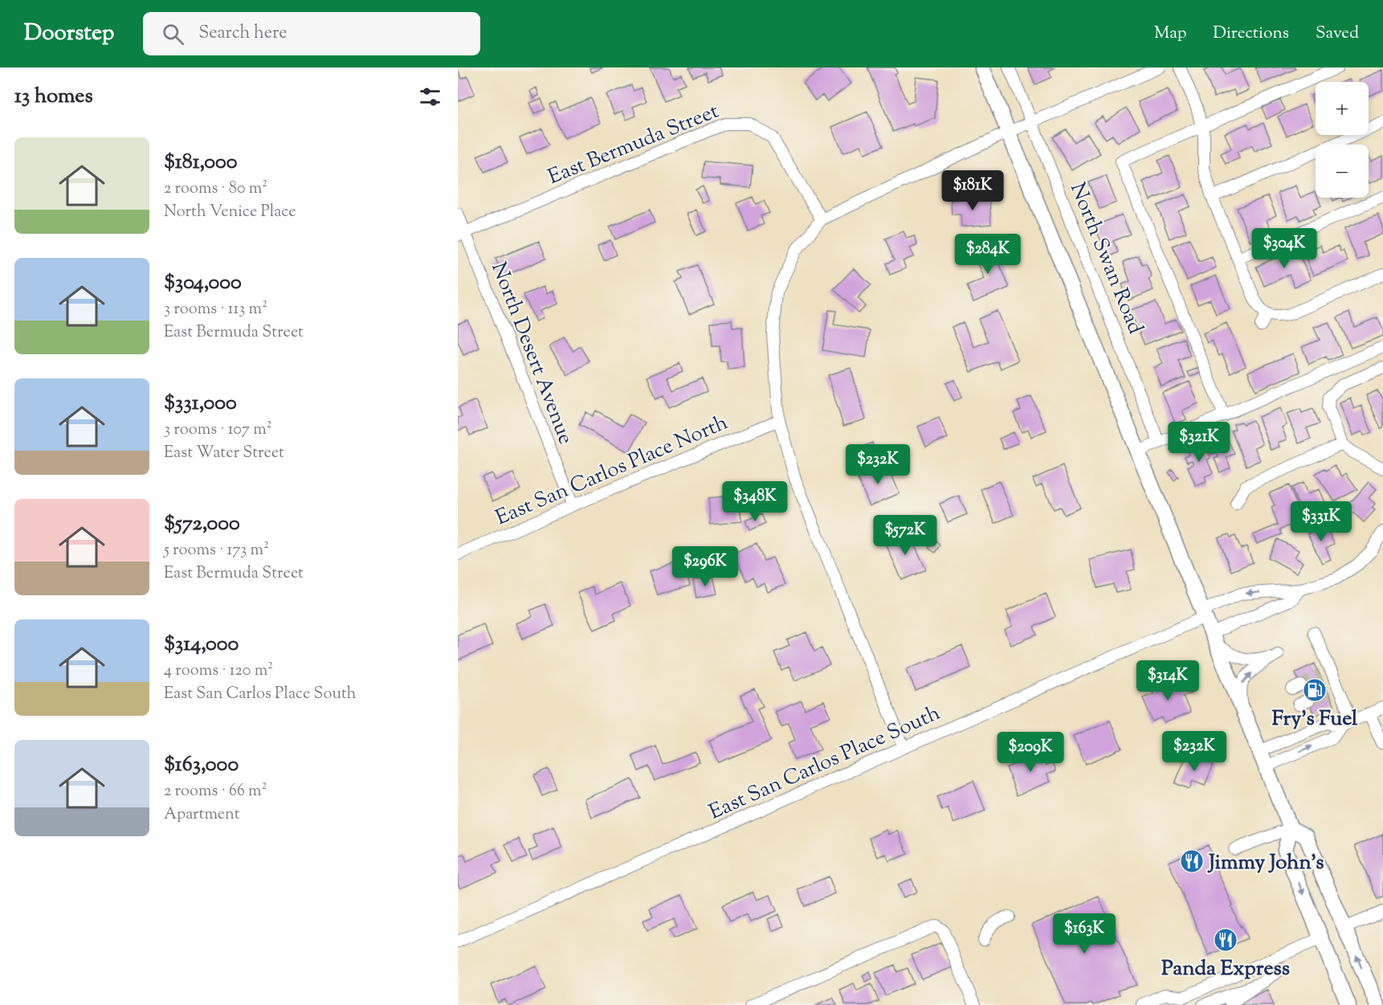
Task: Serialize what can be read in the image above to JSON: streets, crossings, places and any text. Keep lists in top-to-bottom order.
{
  "streets": {
    "street": [
      "East Bermuda Street",
      "North Swan Road",
      "North Desert Avenue",
      "East San Carlos Place North",
      "East San Carlos Place South"
    ]
  },
  "crossings": [
    ["East Bermuda Street", "North Desert Avenue"],
    ["North Desert Avenue", "East San Carlos Place North"]
  ],
  "places": {
    "fuel station": ["Fry's Fuel"],
    "restaurant": ["Jimmy John's", "Panda Express"]
  },
  "page": {
    "header": "Doorstep",
    "search": "Search here",
    "nav": ["Map", "Directions", "Saved"],
    "heading": "13 homes",
    "map_buttons": ["+", "−"],
    "list": [
      {
        "name": "$181,000",
        "note": "2 rooms · 80 m² · North Venice Place"
      },
      {
        "name": "$304,000",
        "note": "3 rooms · 113 m² · East Bermuda Street"
      },
      {
        "name": "$331,000",
        "note": "3 rooms · 107 m² · East Water Street"
      },
      {
        "name": "$572,000",
        "note": "5 rooms · 173 m² · East Bermuda Street"
      },
      {
        "name": "$314,000",
        "note": "4 rooms · 120 m² · East San Carlos Place South"
      },
      {
        "name": "$163,000",
        "note": "2 rooms · 66 m² · Apartment"
      }
    ],
    "price": [
      "$181K",
      "$304K",
      "$284K",
      "$321K",
      "$232K",
      "$348K",
      "$331K",
      "$572K",
      "$296K",
      "$314K",
      "$232K",
      "$209K",
      "$163K"
    ]
  }
}
